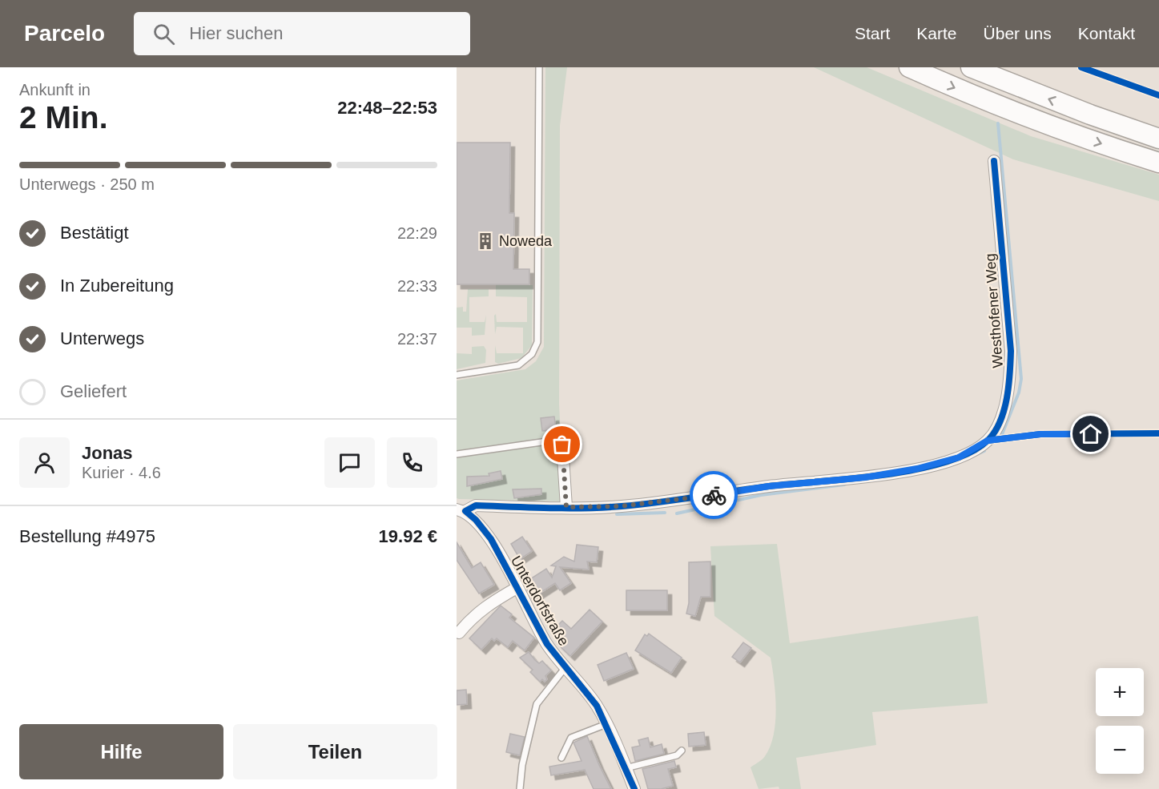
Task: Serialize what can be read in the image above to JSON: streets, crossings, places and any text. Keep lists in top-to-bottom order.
{
  "streets": {
    "street": ["Westhofener Weg", "Unterdorfstraße"]
  },
  "places": {
    "building": ["Noweda"]
  },
  "page": {
    "header": "Parcelo",
    "search": "Hier suchen",
    "nav": [
      "Start",
      "Karte",
      "Über uns",
      "Kontakt"
    ],
    "heading": ["2 Min.", "Ankunft in", "22:48–22:53"],
    "panel": [
      "Jonas",
      "Kurier · 4.6",
      "Bestellung #4975",
      "19.92 €"
    ],
    "bar": "Unterwegs · 250 m",
    "list": [
      ["Bestätigt", "22:29"],
      ["In Zubereitung", "22:33"],
      ["Unterwegs", "22:37"],
      "Geliefert"
    ],
    "map_buttons": ["+", "−"],
    "buttons": ["Hilfe", "Teilen"]
  }
}
